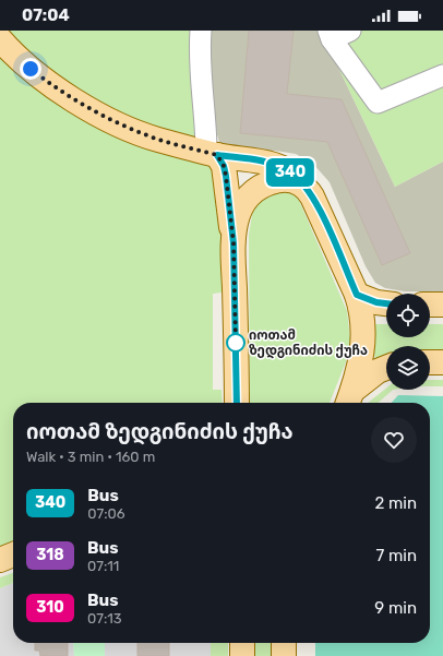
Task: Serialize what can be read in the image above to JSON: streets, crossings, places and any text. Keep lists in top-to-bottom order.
{
  "places": ["იოთამ ზედგინიძის ქუჩა"],
  "lines": ["bus line 340"],
  "page": {
    "status": "07:04",
    "on_map": "340",
    "heading": ["იოთამ ზედგინიძის ქუჩა", "Walk · 3 min · 160 m"],
    "list": [
      {
        "mark": "340",
        "name": "Bus",
        "note": "07:06",
        "value": "2 min"
      },
      {
        "mark": "318",
        "name": "Bus",
        "note": "07:11",
        "value": "7 min"
      },
      {
        "mark": "310",
        "name": "Bus",
        "note": "07:13",
        "value": "9 min"
      }
    ]
  }
}
